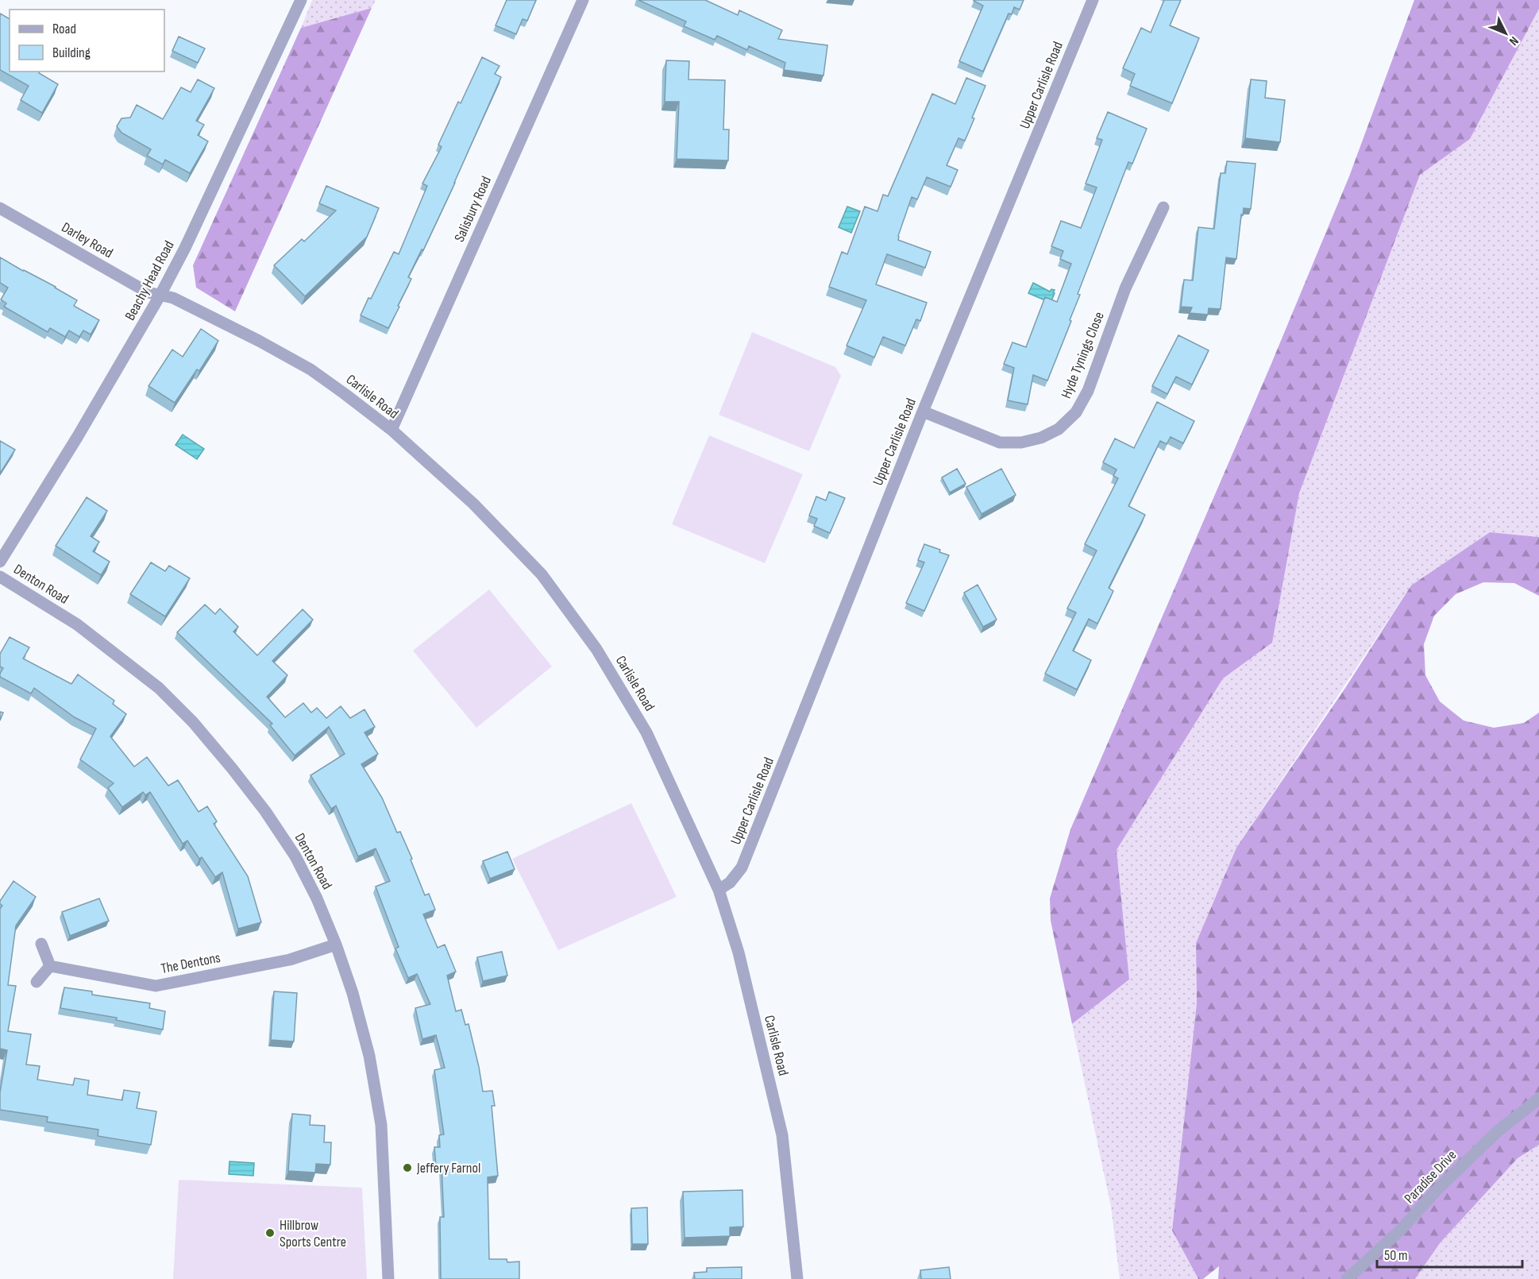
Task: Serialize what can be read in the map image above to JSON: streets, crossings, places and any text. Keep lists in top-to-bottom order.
{
  "streets": {
    "street": [
      "Upper Carlisle Road",
      "Salisbury Road",
      "Darley Road",
      "Beachy Head Road",
      "Hyde Tynings Close",
      "Carlisle Road",
      "Denton Road",
      "The Dentons",
      "Paradise Drive"
    ]
  },
  "crossings": [
    ["Upper Carlisle Road", "Hyde Tynings Close"],
    ["Upper Carlisle Road", "Carlisle Road"],
    ["Salisbury Road", "Carlisle Road"],
    ["Darley Road", "Beachy Head Road"],
    ["Darley Road", "Carlisle Road"],
    ["Beachy Head Road", "Carlisle Road"],
    ["Denton Road", "The Dentons"]
  ],
  "places": ["Jeffery Farnol", "Hillbrow Sports Centre"],
  "legend": ["Road", "Building"],
  "scale_bar": "50 m",
  "north": "bottom right"
}
